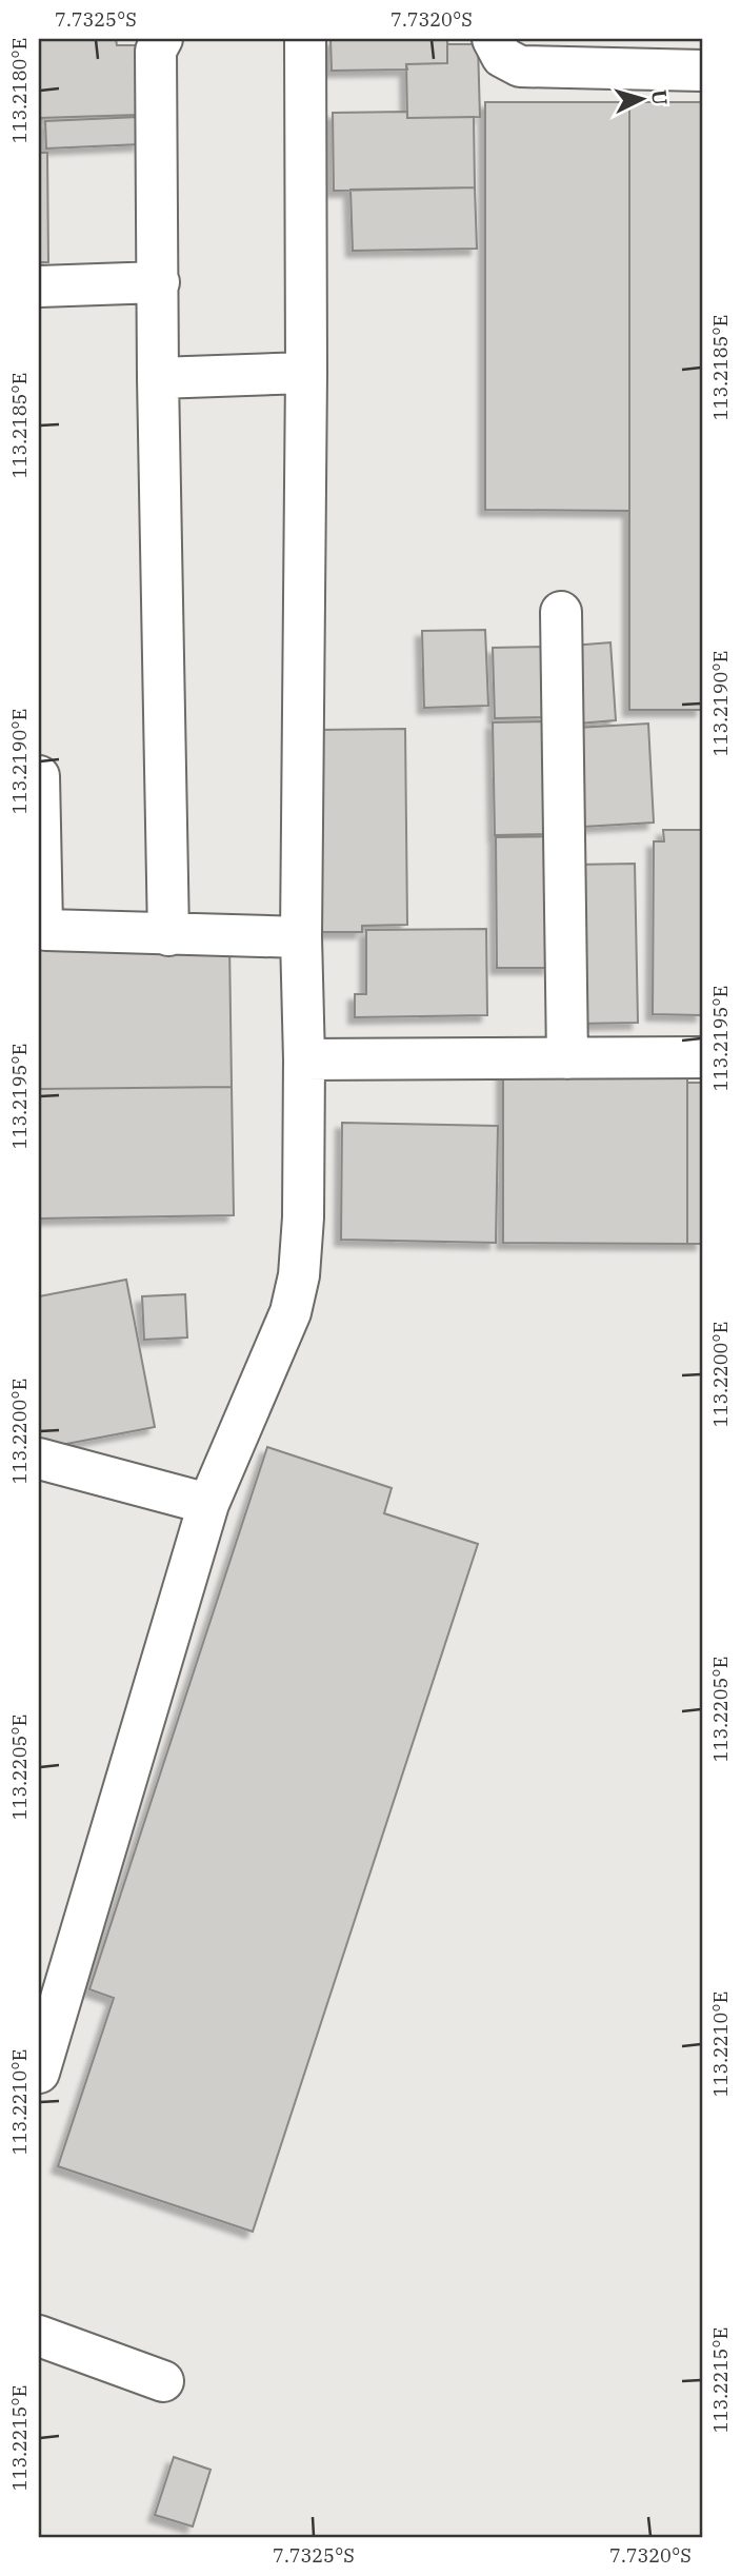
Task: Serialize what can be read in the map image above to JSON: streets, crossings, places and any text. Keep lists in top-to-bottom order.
{
  "north": "right",
  "coordinates": [
    "7.7325°S",
    "7.7320°S",
    "113.2180°E",
    "113.2185°E",
    "113.2190°E",
    "113.2195°E",
    "113.2200°E",
    "113.2205°E",
    "113.2210°E",
    "113.2215°E"
  ]
}
